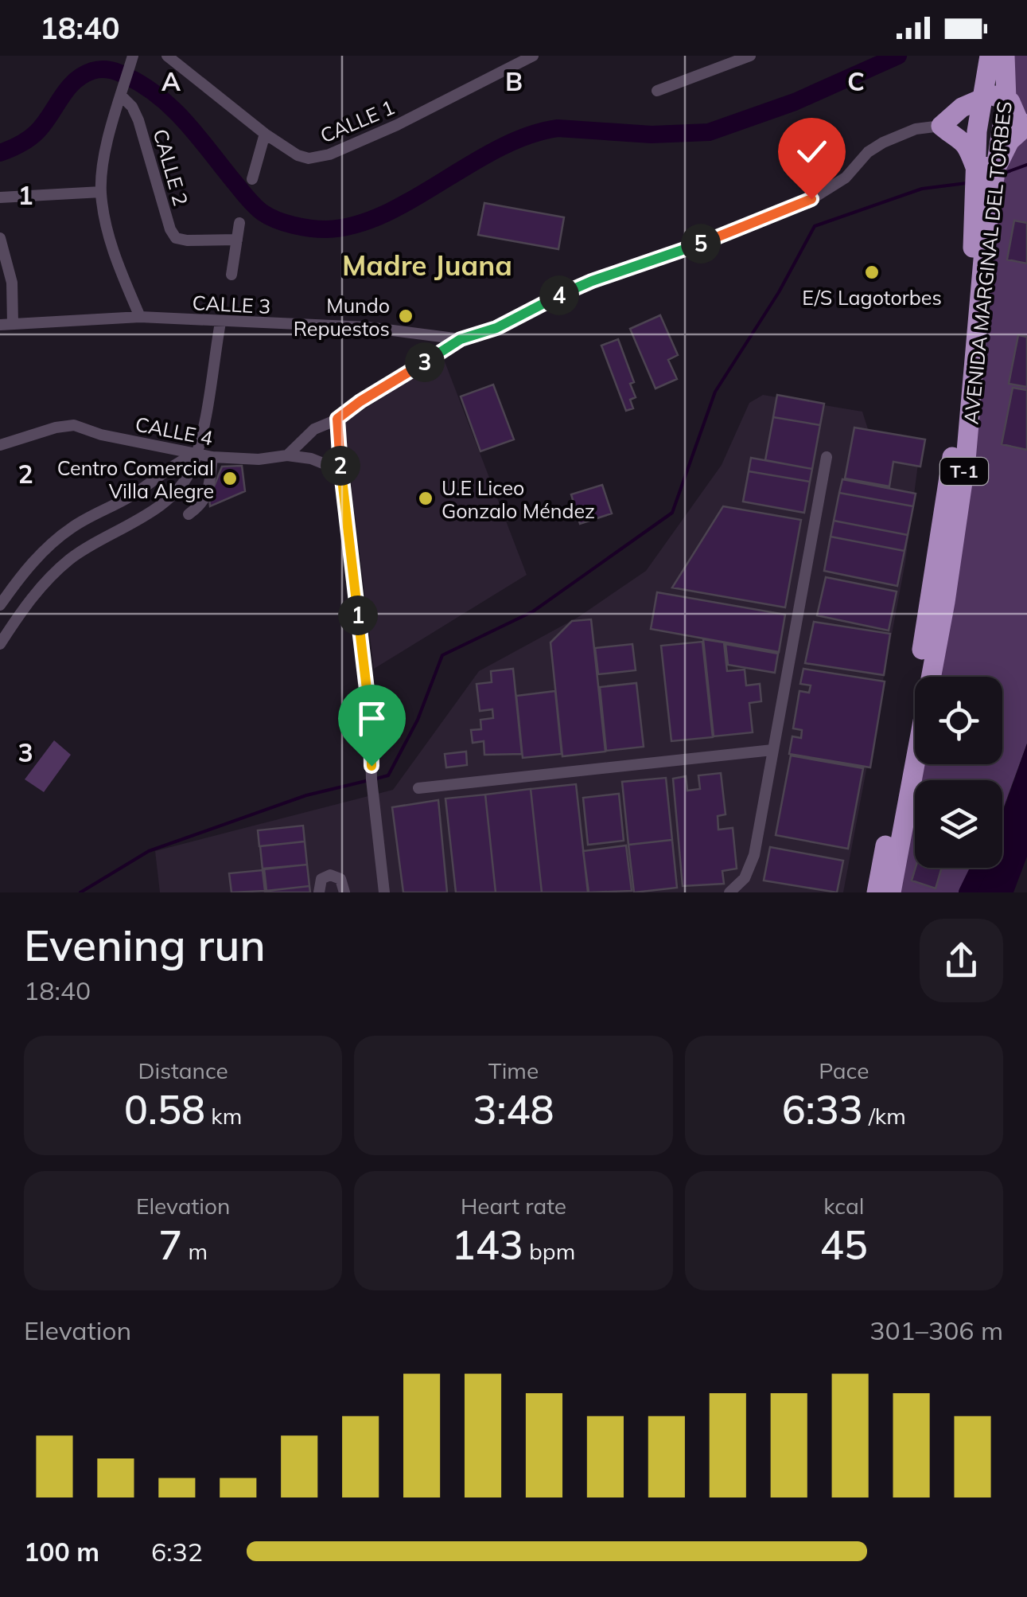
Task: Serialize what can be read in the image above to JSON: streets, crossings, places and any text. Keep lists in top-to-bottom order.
{
  "streets": {
    "highway": ["AVENIDA MARGINAL DEL TORBES", "T-1"],
    "street": [
      "CALLE 1",
      "CALLE 2",
      "CALLE 3",
      "CALLE 4"
    ]
  },
  "districts": ["Madre Juana"],
  "places": [
    "E/S Lagotorbes",
    "Mundo Repuestos",
    "Centro Comercial Villa Alegre",
    "U.E Liceo Gonzalo Méndez"
  ],
  "page": {
    "status": "18:40",
    "pins": [
      "5",
      "4",
      "3",
      "2",
      "1"
    ],
    "heading": ["Evening run", "18:40"],
    "stats": [
      ["Distance", "0.58 km"],
      ["Time", "3:48"],
      ["Pace", "6:33 /km"],
      ["Elevation", "7 m"],
      ["Heart rate", "143 bpm"],
      ["kcal", "45"]
    ],
    "chart": ["Elevation", "301–306 m"],
    "list": [
      {
        "name": "100 m",
        "note": "6:32"
      }
    ]
  },
  "grid": {
    "columns": ["A", "B", "C"],
    "rows": ["1", "2", "3"]
  }
}
